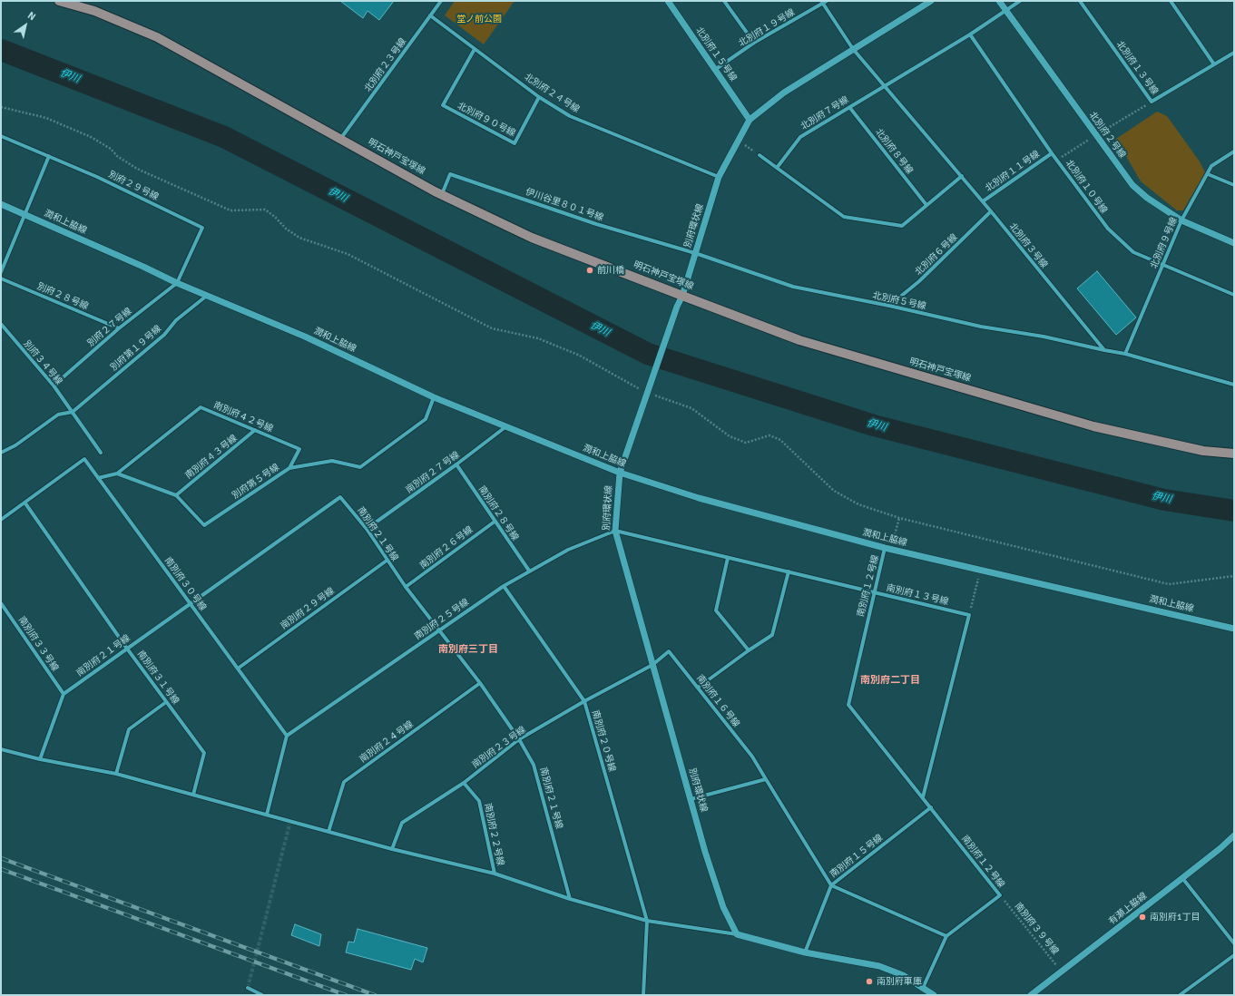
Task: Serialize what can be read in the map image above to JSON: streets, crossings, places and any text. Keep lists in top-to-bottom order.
{
  "streets": {
    "main road": ["明石神戸宝塚線"],
    "street": [
      "北別府１９号線",
      "北別府１５号線",
      "北別府２３号線",
      "北別府１３号線",
      "北別府２４号線",
      "北別府７号線",
      "北別府９０号線",
      "北別府２号線",
      "北別府８号線",
      "北別府１１号線",
      "別府２９号線",
      "北別府１０号線",
      "伊川谷里８０１号線",
      "潤和上脇線",
      "別府環状線",
      "北別府９号線",
      "北別府３号線",
      "北別府６号線",
      "別府２８号線",
      "北別府５号線",
      "別府２７号線",
      "別府第１９号線",
      "別府３４号線",
      "南別府４２号線",
      "南別府４３号線",
      "南別府２７号線",
      "別府第５号線",
      "南別府２８号線",
      "南別府２１号線",
      "南別府２６号線",
      "南別府３０号線",
      "南別府１２号線",
      "南別府１３号線",
      "南別府２９号線",
      "南別府２５号線",
      "南別府３３号線",
      "南別府３１号線",
      "南別府１６号線",
      "南別府２０号線",
      "南別府２４号線",
      "南別府２３号線",
      "南別府２２号線",
      "南別府１５号線",
      "有瀬上脇線"
    ],
    "path": ["南別府３９号線"]
  },
  "crossings": [
    ["北別府１９号線", "北別府１５号線"],
    ["北別府１９号線", "北別府３号線"],
    ["北別府１５号線", "別府環状線"],
    ["北別府２３号線", "北別府２４号線"],
    ["北別府２３号線", "明石神戸宝塚線"],
    ["北別府２４号線", "北別府９０号線"],
    ["北別府２４号線", "別府環状線"],
    ["北別府７号線", "北別府２号線"],
    ["北別府７号線", "北別府８号線"],
    ["北別府７号線", "北別府１０号線"],
    ["北別府７号線", "北別府３号線"],
    ["北別府２号線", "北別府９号線"],
    ["明石神戸宝塚線", "伊川谷里８０１号線"],
    ["明石神戸宝塚線", "別府環状線"],
    ["北別府１１号線", "北別府１０号線"],
    ["北別府１１号線", "北別府３号線"],
    ["別府２９号線", "潤和上脇線"],
    ["別府２９号線", "別府２７号線"],
    ["北別府１０号線", "北別府９号線"],
    ["伊川谷里８０１号線", "別府環状線"],
    ["伊川谷里８０１号線", "北別府５号線"],
    ["潤和上脇線", "別府環状線"],
    ["潤和上脇線", "別府２７号線"],
    ["潤和上脇線", "別府第１９号線"],
    ["潤和上脇線", "南別府２７号線"],
    ["潤和上脇線", "別府第５号線"],
    ["潤和上脇線", "南別府１２号線"],
    ["別府環状線", "北別府３号線"],
    ["別府環状線", "北別府５号線"],
    ["別府環状線", "南別府１３号線"],
    ["別府環状線", "南別府２５号線"],
    ["別府環状線", "南別府１６号線"],
    ["別府環状線", "南別府２３号線"],
    ["北別府３号線", "北別府６号線"],
    ["北別府３号線", "北別府５号線"],
    ["北別府６号線", "北別府５号線"],
    ["別府２８号線", "別府２７号線"],
    ["別府２７号線", "別府３４号線"],
    ["別府第１９号線", "別府３４号線"],
    ["南別府４２号線", "南別府４３号線"],
    ["南別府４２号線", "別府第５号線"],
    ["南別府４３号線", "別府第５号線"],
    ["南別府２７号線", "南別府２８号線"],
    ["南別府２７号線", "南別府２１号線"],
    ["南別府２８号線", "南別府２６号線"],
    ["南別府２８号線", "南別府２５号線"],
    ["南別府２１号線", "南別府２６号線"],
    ["南別府２１号線", "南別府３０号線"],
    ["南別府２１号線", "南別府２９号線"],
    ["南別府２１号線", "南別府２５号線"],
    ["南別府２１号線", "南別府３３号線"],
    ["南別府２１号線", "南別府３１号線"],
    ["南別府２１号線", "南別府２４号線"],
    ["南別府２１号線", "南別府２３号線"],
    ["南別府３０号線", "南別府２９号線"],
    ["南別府３０号線", "南別府２５号線"],
    ["南別府３０号線", "南別府３１号線"],
    ["南別府１２号線", "南別府１３号線"],
    ["南別府１２号線", "南別府１５号線"],
    ["南別府１２号線", "南別府３９号線"],
    ["南別府１３号線", "南別府２５号線"],
    ["南別府２５号線", "南別府２０号線"],
    ["南別府１６号線", "南別府２３号線"],
    ["南別府２０号線", "南別府２３号線"],
    ["南別府２３号線", "南別府２２号線"],
    ["有瀬上脇線", "南別府３９号線"]
  ],
  "districts": ["南別府三丁目", "南別府二丁目"],
  "water": ["伊川"],
  "parks": ["堂ノ前公園"],
  "places": ["前川橋", "南別府1丁目", "南別府車庫"],
  "north": "top right"
}
